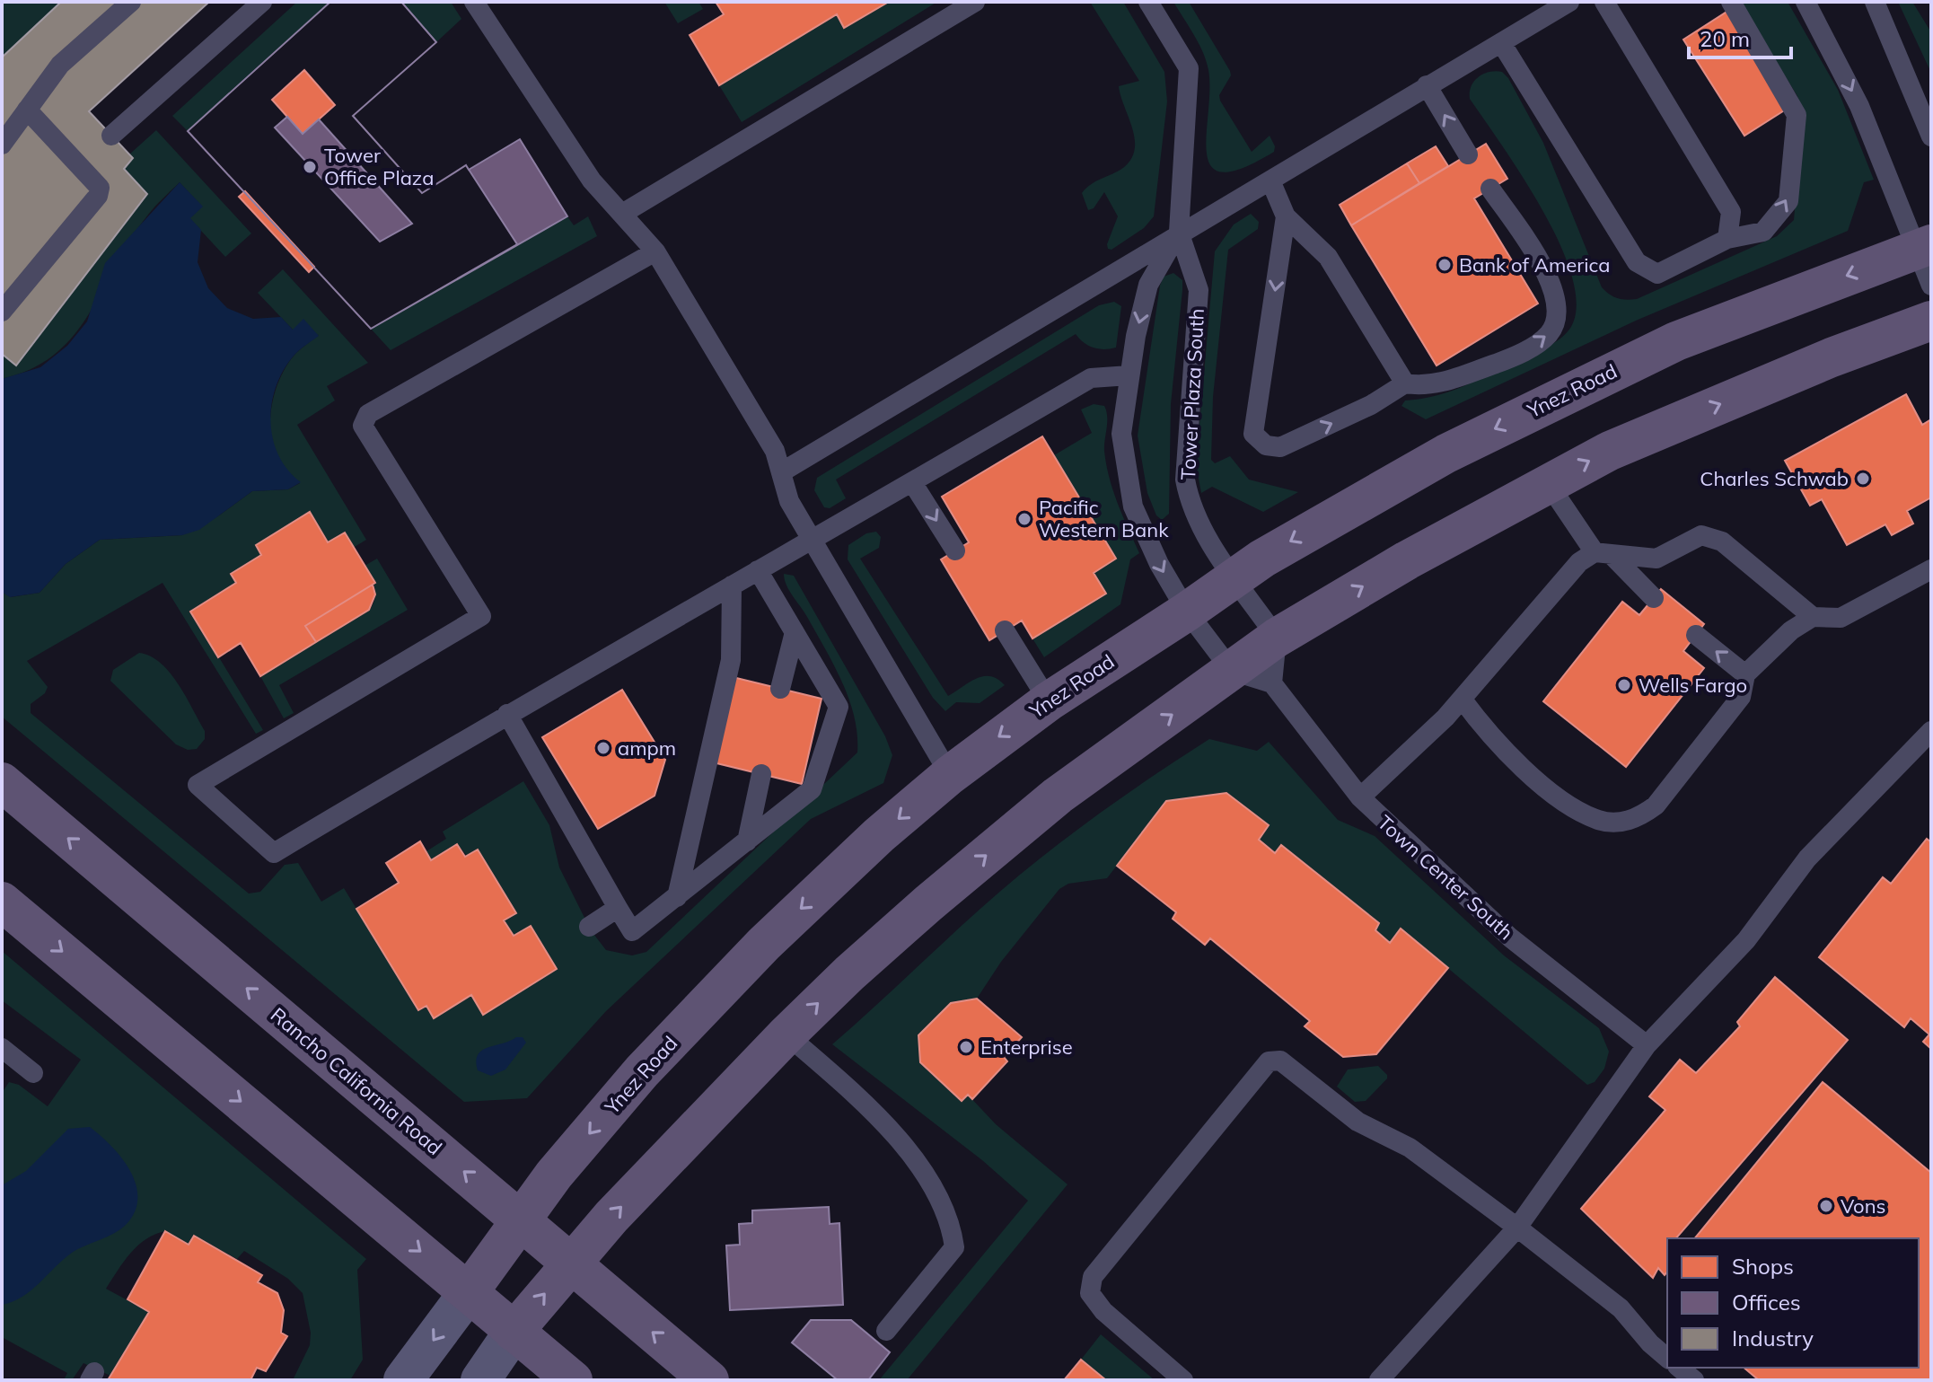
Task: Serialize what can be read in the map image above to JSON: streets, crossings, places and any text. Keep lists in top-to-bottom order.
{
  "streets": {
    "main road": ["Ynez Road", "Rancho California Road"],
    "lane": ["Tower Plaza South", "Town Center South"]
  },
  "crossings": [
    ["Ynez Road", "Tower Plaza South"],
    ["Ynez Road", "Rancho California Road"]
  ],
  "places": [
    "Tower Office Plaza",
    "Bank of America",
    "Charles Schwab",
    "Pacific Western Bank",
    "Wells Fargo",
    "ampm",
    "Enterprise",
    "Vons"
  ],
  "legend": ["Shops", "Offices", "Industry"],
  "scale_bar": "20 m"
}
